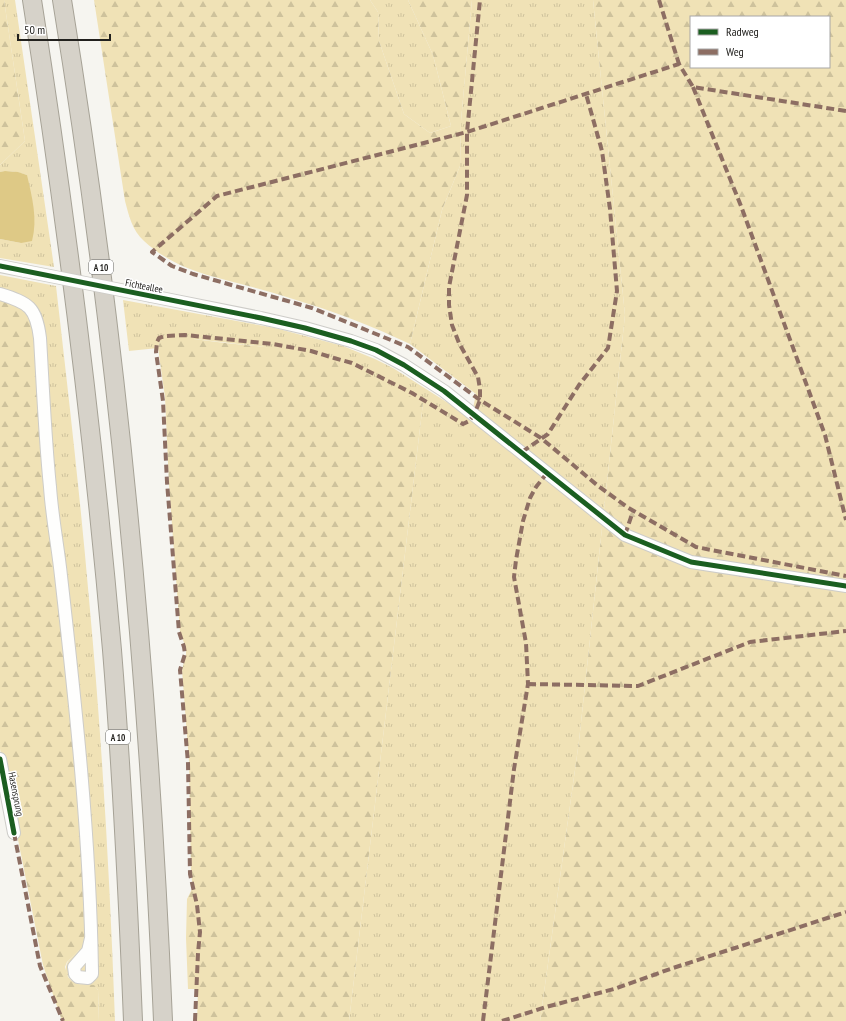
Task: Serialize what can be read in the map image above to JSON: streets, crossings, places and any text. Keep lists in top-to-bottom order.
{
  "streets": {
    "highway": ["A 10"],
    "street": ["Fichteallee", "Hasensprung"]
  },
  "legend": ["Radweg", "Weg"],
  "scale_bar": "50 m"
}
